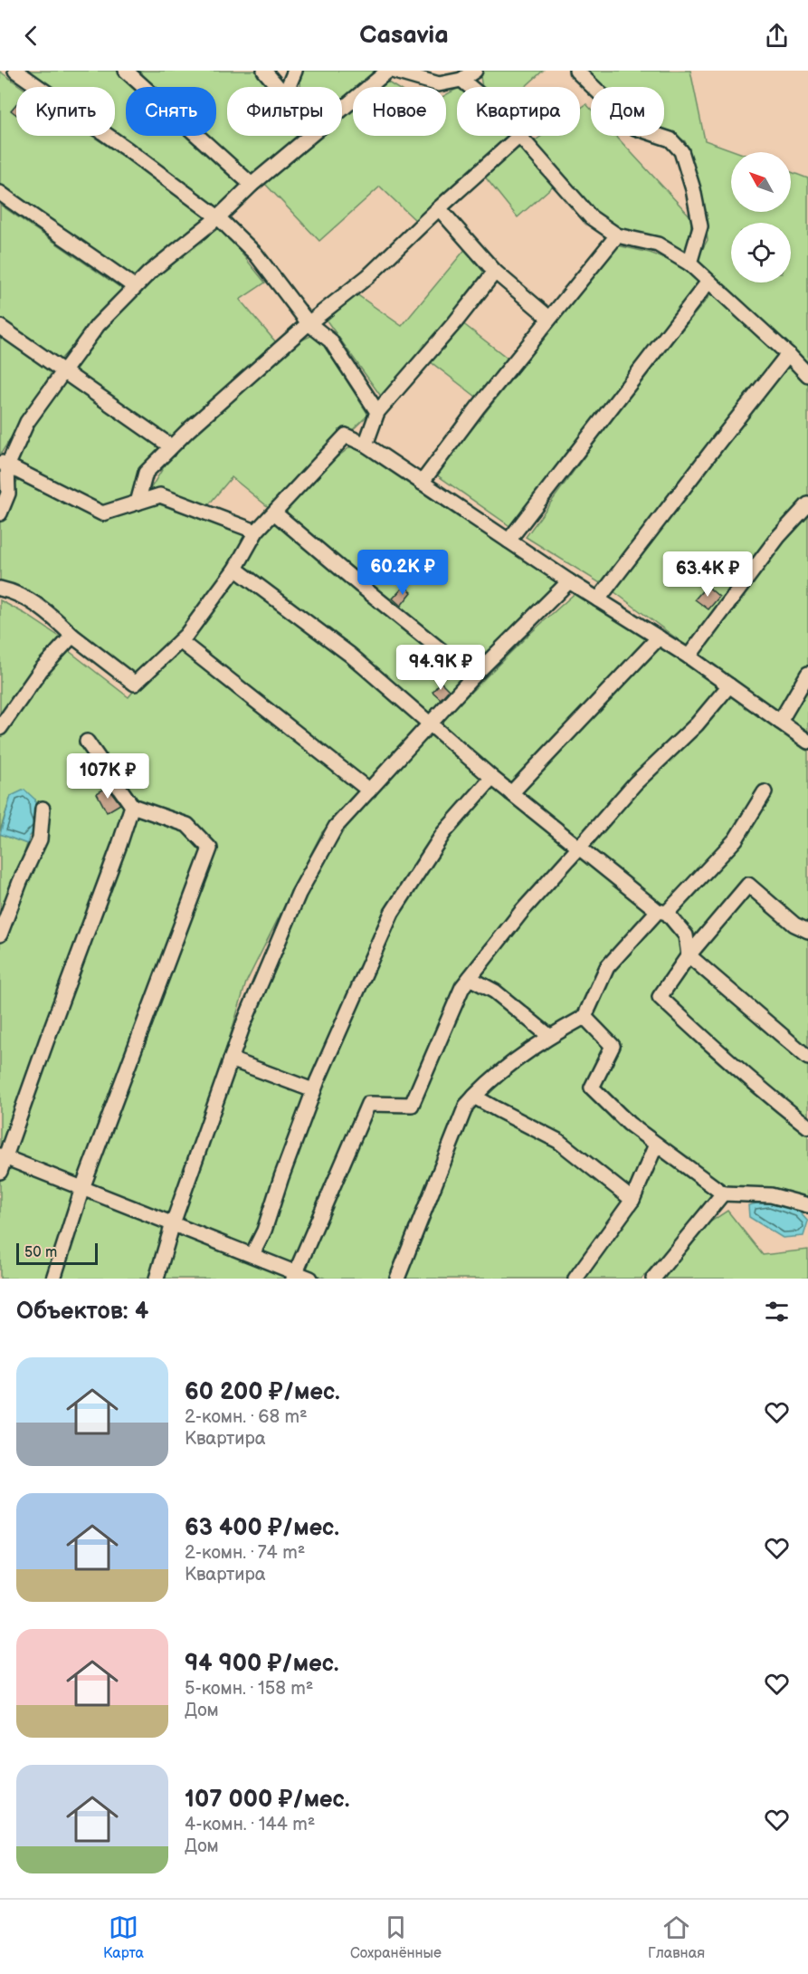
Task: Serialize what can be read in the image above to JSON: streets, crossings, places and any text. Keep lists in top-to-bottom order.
{
  "scale_bar": "50 m",
  "north": "top left",
  "page": {
    "header": "Casavia",
    "chip": [
      "Купить",
      "Снять",
      "Фильтры",
      "Новое",
      "Квартира",
      "Дом"
    ],
    "price": [
      "60.2K ₽",
      "63.4K ₽",
      "94.9K ₽",
      "107K ₽"
    ],
    "scale": "50 m",
    "heading": "Объектов: 4",
    "list": [
      {
        "name": "60 200 ₽/мес.",
        "note": "2-комн. · 68 m² · Квартира"
      },
      {
        "name": "63 400 ₽/мес.",
        "note": "2-комн. · 74 m² · Квартира"
      },
      {
        "name": "94 900 ₽/мес.",
        "note": "5-комн. · 158 m² · Дом"
      },
      {
        "name": "107 000 ₽/мес.",
        "note": "4-комн. · 144 m² · Дом"
      }
    ],
    "tabs": ["Карта", "Сохранённые", "Главная"]
  }
}
